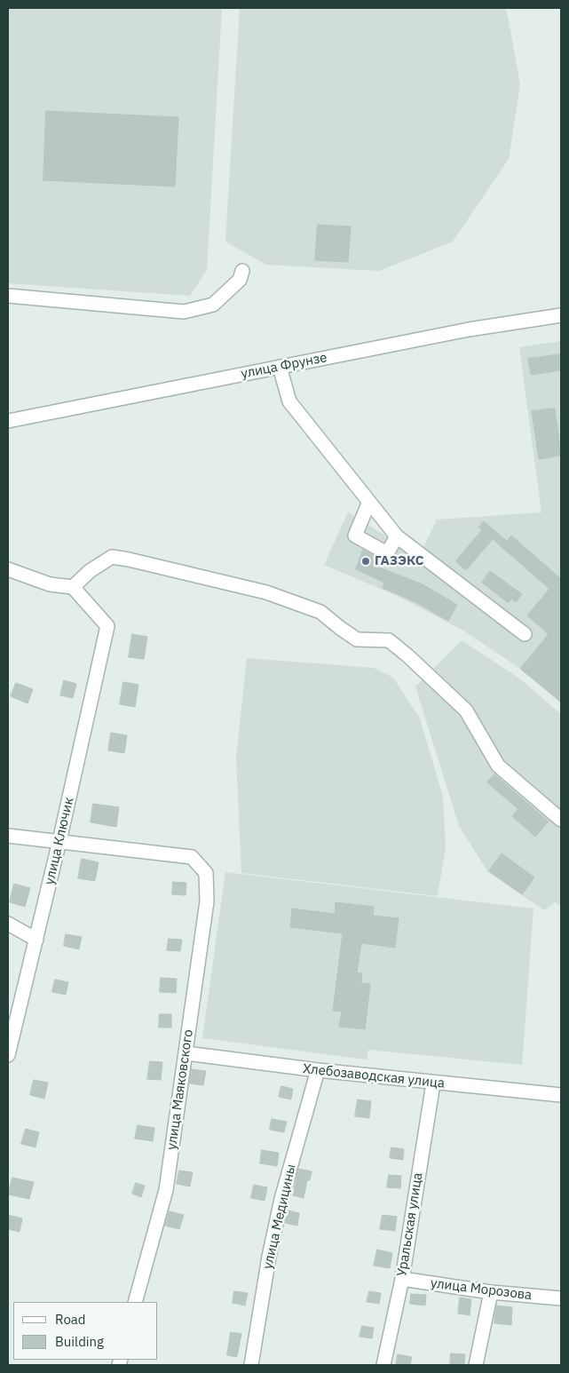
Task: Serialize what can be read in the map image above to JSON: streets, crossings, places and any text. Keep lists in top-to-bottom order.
{
  "streets": {
    "street": [
      "улица Фрунзе",
      "улица Ключик",
      "Хлебозаводская улица",
      "улица Маяковского",
      "улица Медицины",
      "Уральская улица",
      "улица Морозова"
    ]
  },
  "crossings": [
    ["улица Ключик", "улица Маяковского"],
    ["Хлебозаводская улица", "улица Маяковского"],
    ["Хлебозаводская улица", "улица Медицины"],
    ["Хлебозаводская улица", "Уральская улица"],
    ["Уральская улица", "улица Морозова"]
  ],
  "places": ["ГАЗЭКС"],
  "legend": ["Road", "Building"]
}
